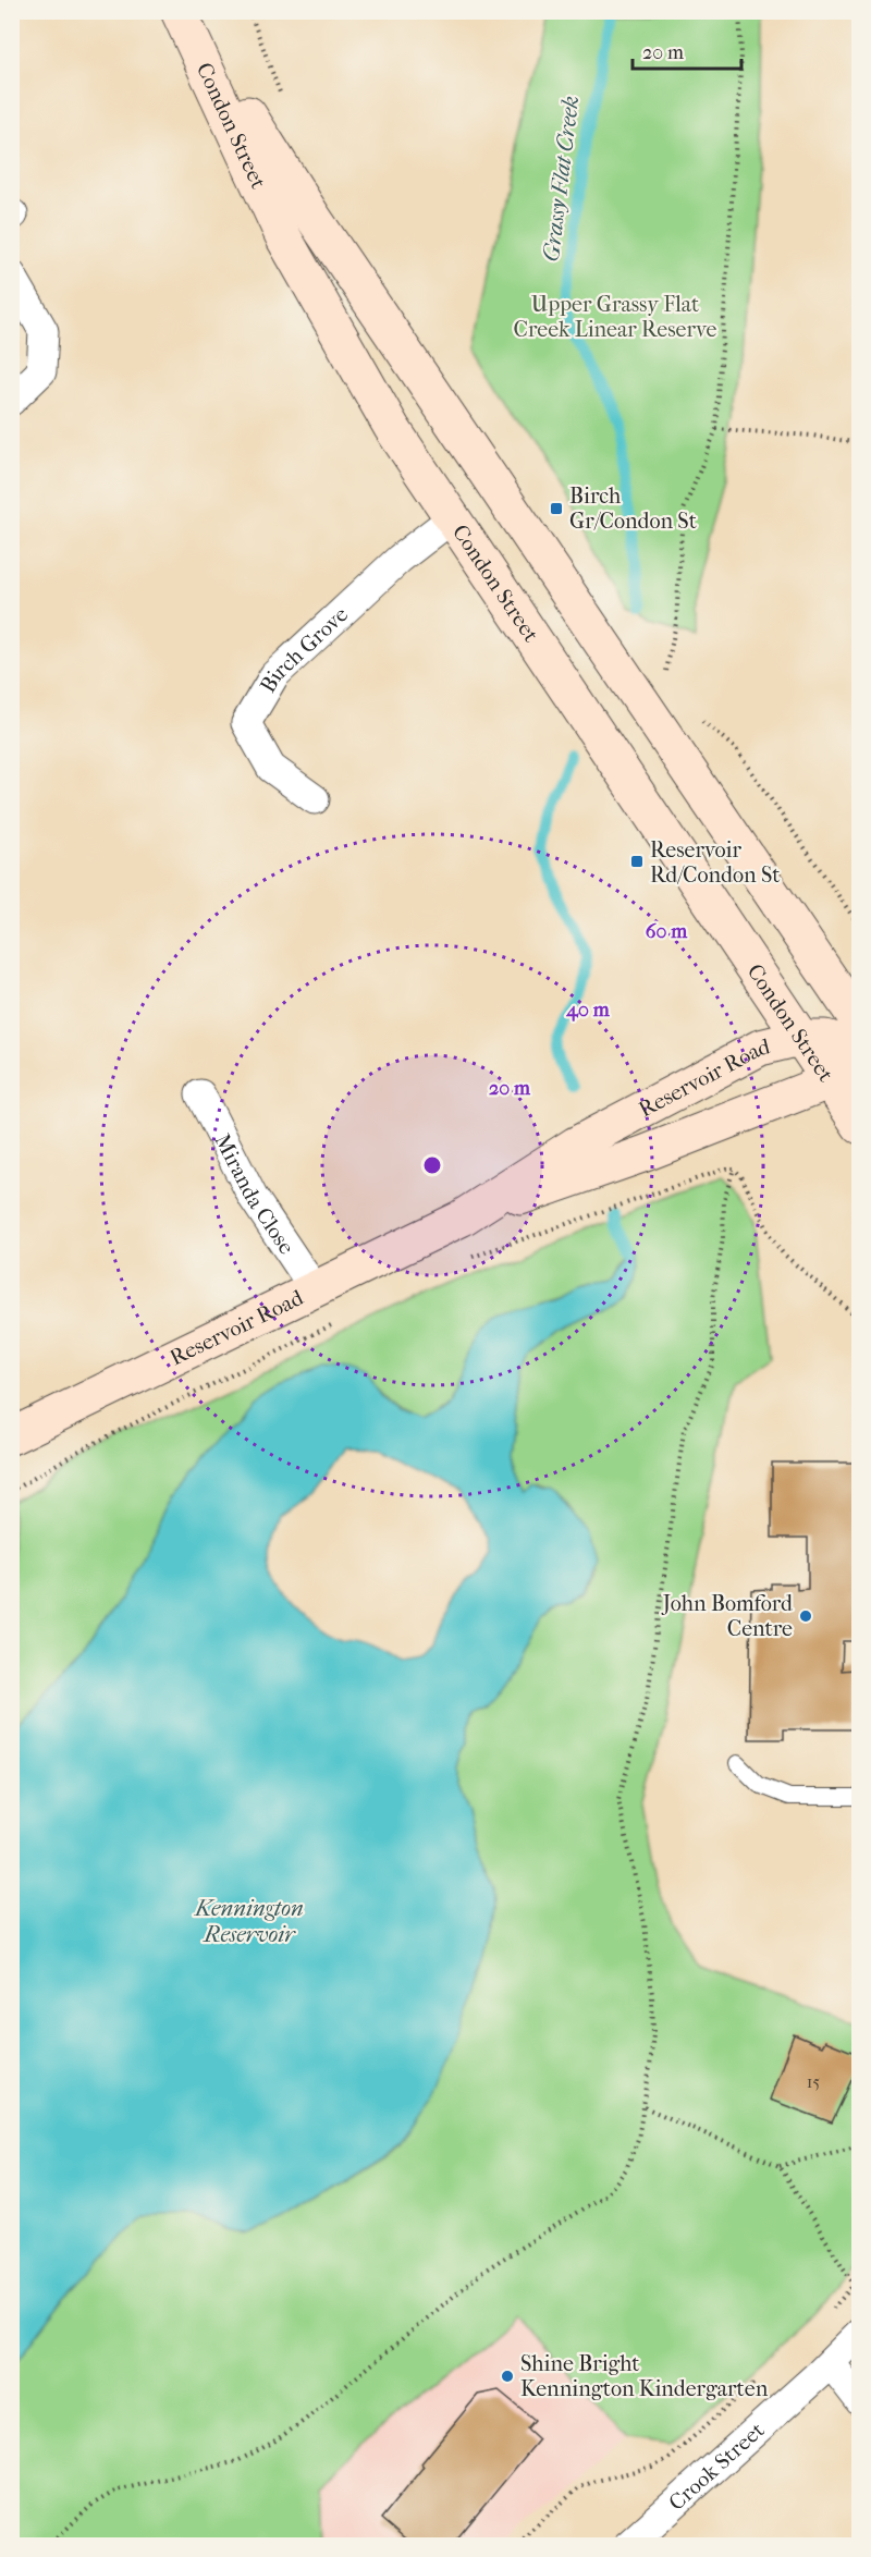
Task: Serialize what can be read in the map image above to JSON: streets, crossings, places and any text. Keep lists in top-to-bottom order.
{
  "streets": {
    "main road": ["Condon Street", "Reservoir Road"],
    "street": ["Birch Grove", "Miranda Close", "Crook Street"]
  },
  "crossings": [
    ["Condon Street", "Birch Grove"],
    ["Condon Street", "Reservoir Road"],
    ["Reservoir Road", "Miranda Close"]
  ],
  "water": ["Grassy Flat Creek", "Kennington Reservoir"],
  "parks": ["Upper Grassy Flat Creek Linear Reserve"],
  "places": {
    "transit": ["Birch Gr/Condon St", "Reservoir Rd/Condon St"],
    "other": ["John Bomford Centre", "Shine Bright Kennington Kindergarten"]
  },
  "house_numbers": ["15"],
  "scale_bar": "20 m",
  "rings": ["60 m", "40 m", "20 m"]
}
